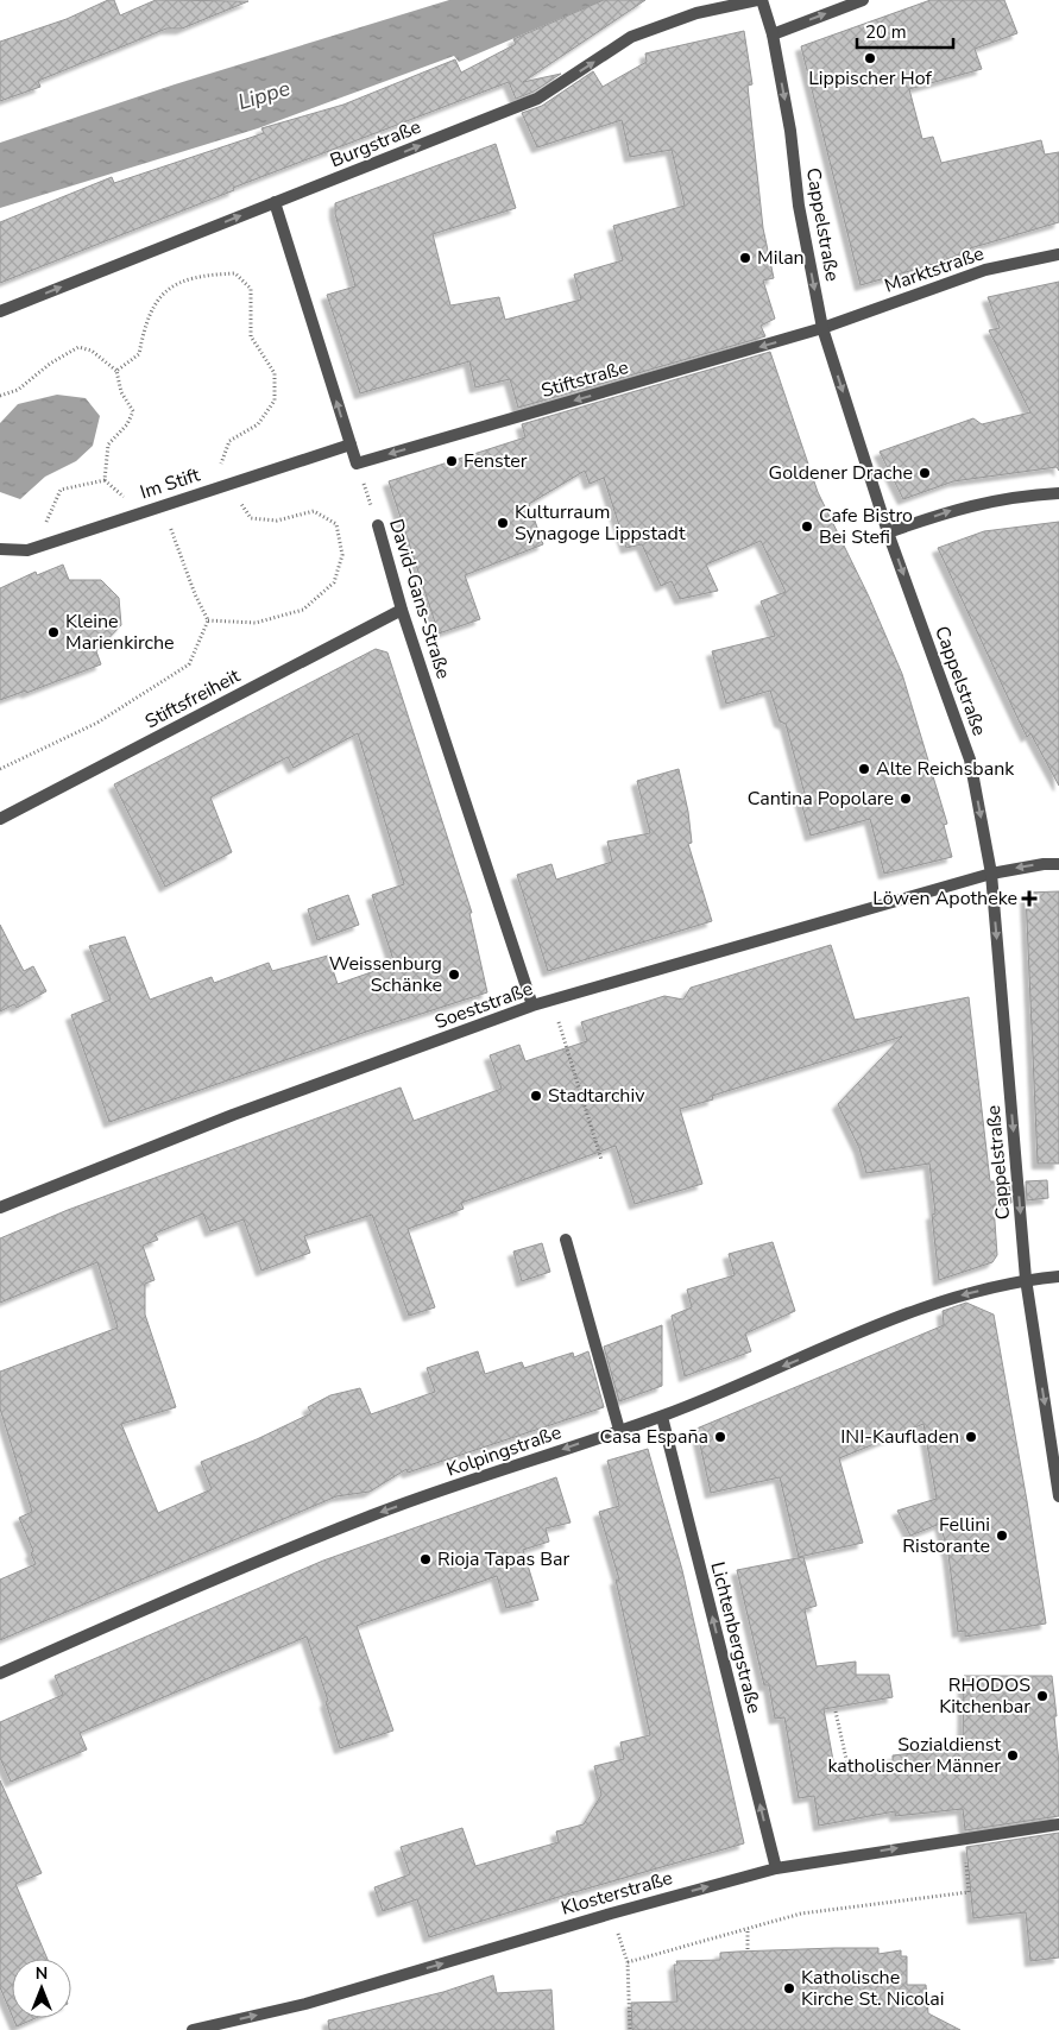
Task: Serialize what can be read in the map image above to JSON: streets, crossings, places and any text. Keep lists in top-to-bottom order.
{
  "streets": {
    "street": [
      "Burgstraße",
      "Cappelstraße",
      "Marktstraße",
      "Stiftstraße",
      "Im Stift",
      "David-Gans-Straße",
      "Stiftsfreiheit",
      "Soeststraße",
      "Kolpingstraße",
      "Lichtenbergstraße",
      "Klosterstraße"
    ]
  },
  "crossings": [
    ["Cappelstraße", "Marktstraße"],
    ["Cappelstraße", "Stiftstraße"],
    ["Cappelstraße", "Soeststraße"],
    ["Cappelstraße", "Kolpingstraße"],
    ["Marktstraße", "Stiftstraße"],
    ["Stiftstraße", "David-Gans-Straße"],
    ["David-Gans-Straße", "Stiftsfreiheit"],
    ["David-Gans-Straße", "Soeststraße"],
    ["Kolpingstraße", "Lichtenbergstraße"],
    ["Lichtenbergstraße", "Klosterstraße"]
  ],
  "one_way": [
    "Burgstraße",
    "Cappelstraße",
    "Stiftstraße",
    "Kolpingstraße",
    "Lichtenbergstraße",
    "Klosterstraße"
  ],
  "water": ["Lippe"],
  "places": {
    "other": [
      "Lippischer Hof",
      "Milan",
      "Fenster",
      "Goldener Drache",
      "Kulturraum Synagoge Lippstadt",
      "Cafe Bistro Bei Stefi",
      "Kleine Marienkirche",
      "Alte Reichsbank",
      "Cantina Popolare",
      "Weissenburg Schänke",
      "Stadtarchiv",
      "Casa España",
      "INI-Kaufladen",
      "Fellini Ristorante",
      "Rioja Tapas Bar",
      "RHODOS Kitchenbar",
      "Sozialdienst katholischer Männer",
      "Katholische Kirche St. Nicolai"
    ],
    "health": ["Löwen Apotheke"]
  },
  "scale_bar": "20 m",
  "north": "top"
}
